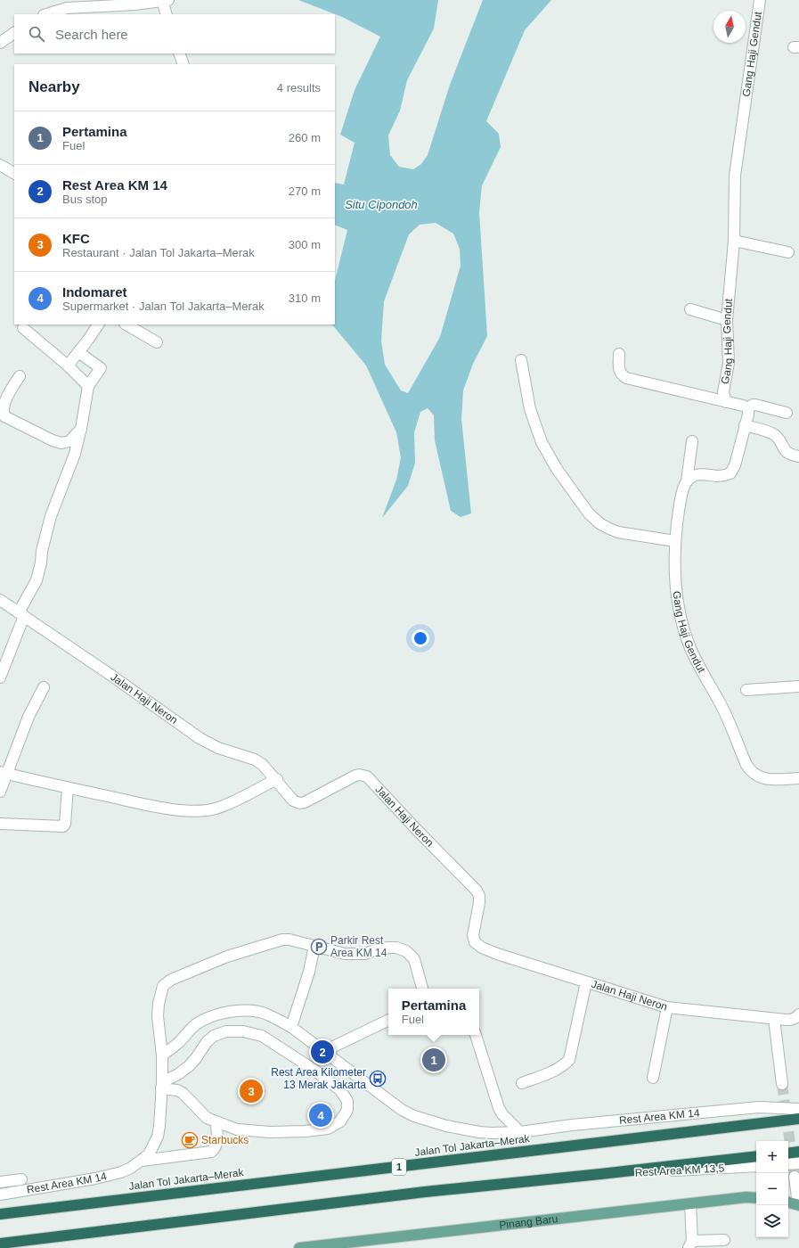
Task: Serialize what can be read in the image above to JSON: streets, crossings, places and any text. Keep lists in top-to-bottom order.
{
  "streets": {
    "highway": ["Jalan Tol Jakarta–Merak", "1"],
    "main road": ["Pinang Baru"],
    "street": [
      "Gang Haji Gendut",
      "Jalan Haji Neron",
      "Rest Area KM 14",
      "Rest Area KM 13,5"
    ]
  },
  "water": ["Situ Cipondoh"],
  "places": {
    "parking": ["Parkir Rest Area KM 14"],
    "bus stop": ["Rest Area Kilometer 13 Merak Jakarta"],
    "cafe": ["Starbucks"]
  },
  "north": "top",
  "page": {
    "search": "Search here",
    "heading": ["Nearby", "4 results"],
    "list": [
      {
        "mark": "1",
        "name": "Pertamina",
        "note": "Fuel",
        "value": "260 m"
      },
      {
        "mark": "2",
        "name": "Rest Area KM 14",
        "note": "Bus stop",
        "value": "270 m"
      },
      {
        "mark": "3",
        "name": "KFC",
        "note": "Restaurant · Jalan Tol Jakarta–Merak",
        "value": "300 m"
      },
      {
        "mark": "4",
        "name": "Indomaret",
        "note": "Supermarket · Jalan Tol Jakarta–Merak",
        "value": "310 m"
      }
    ],
    "popup": ["Pertamina", "Fuel"],
    "pins": [
      "2",
      "1",
      "3",
      "4"
    ],
    "map_buttons": ["+", "−"]
  }
}
